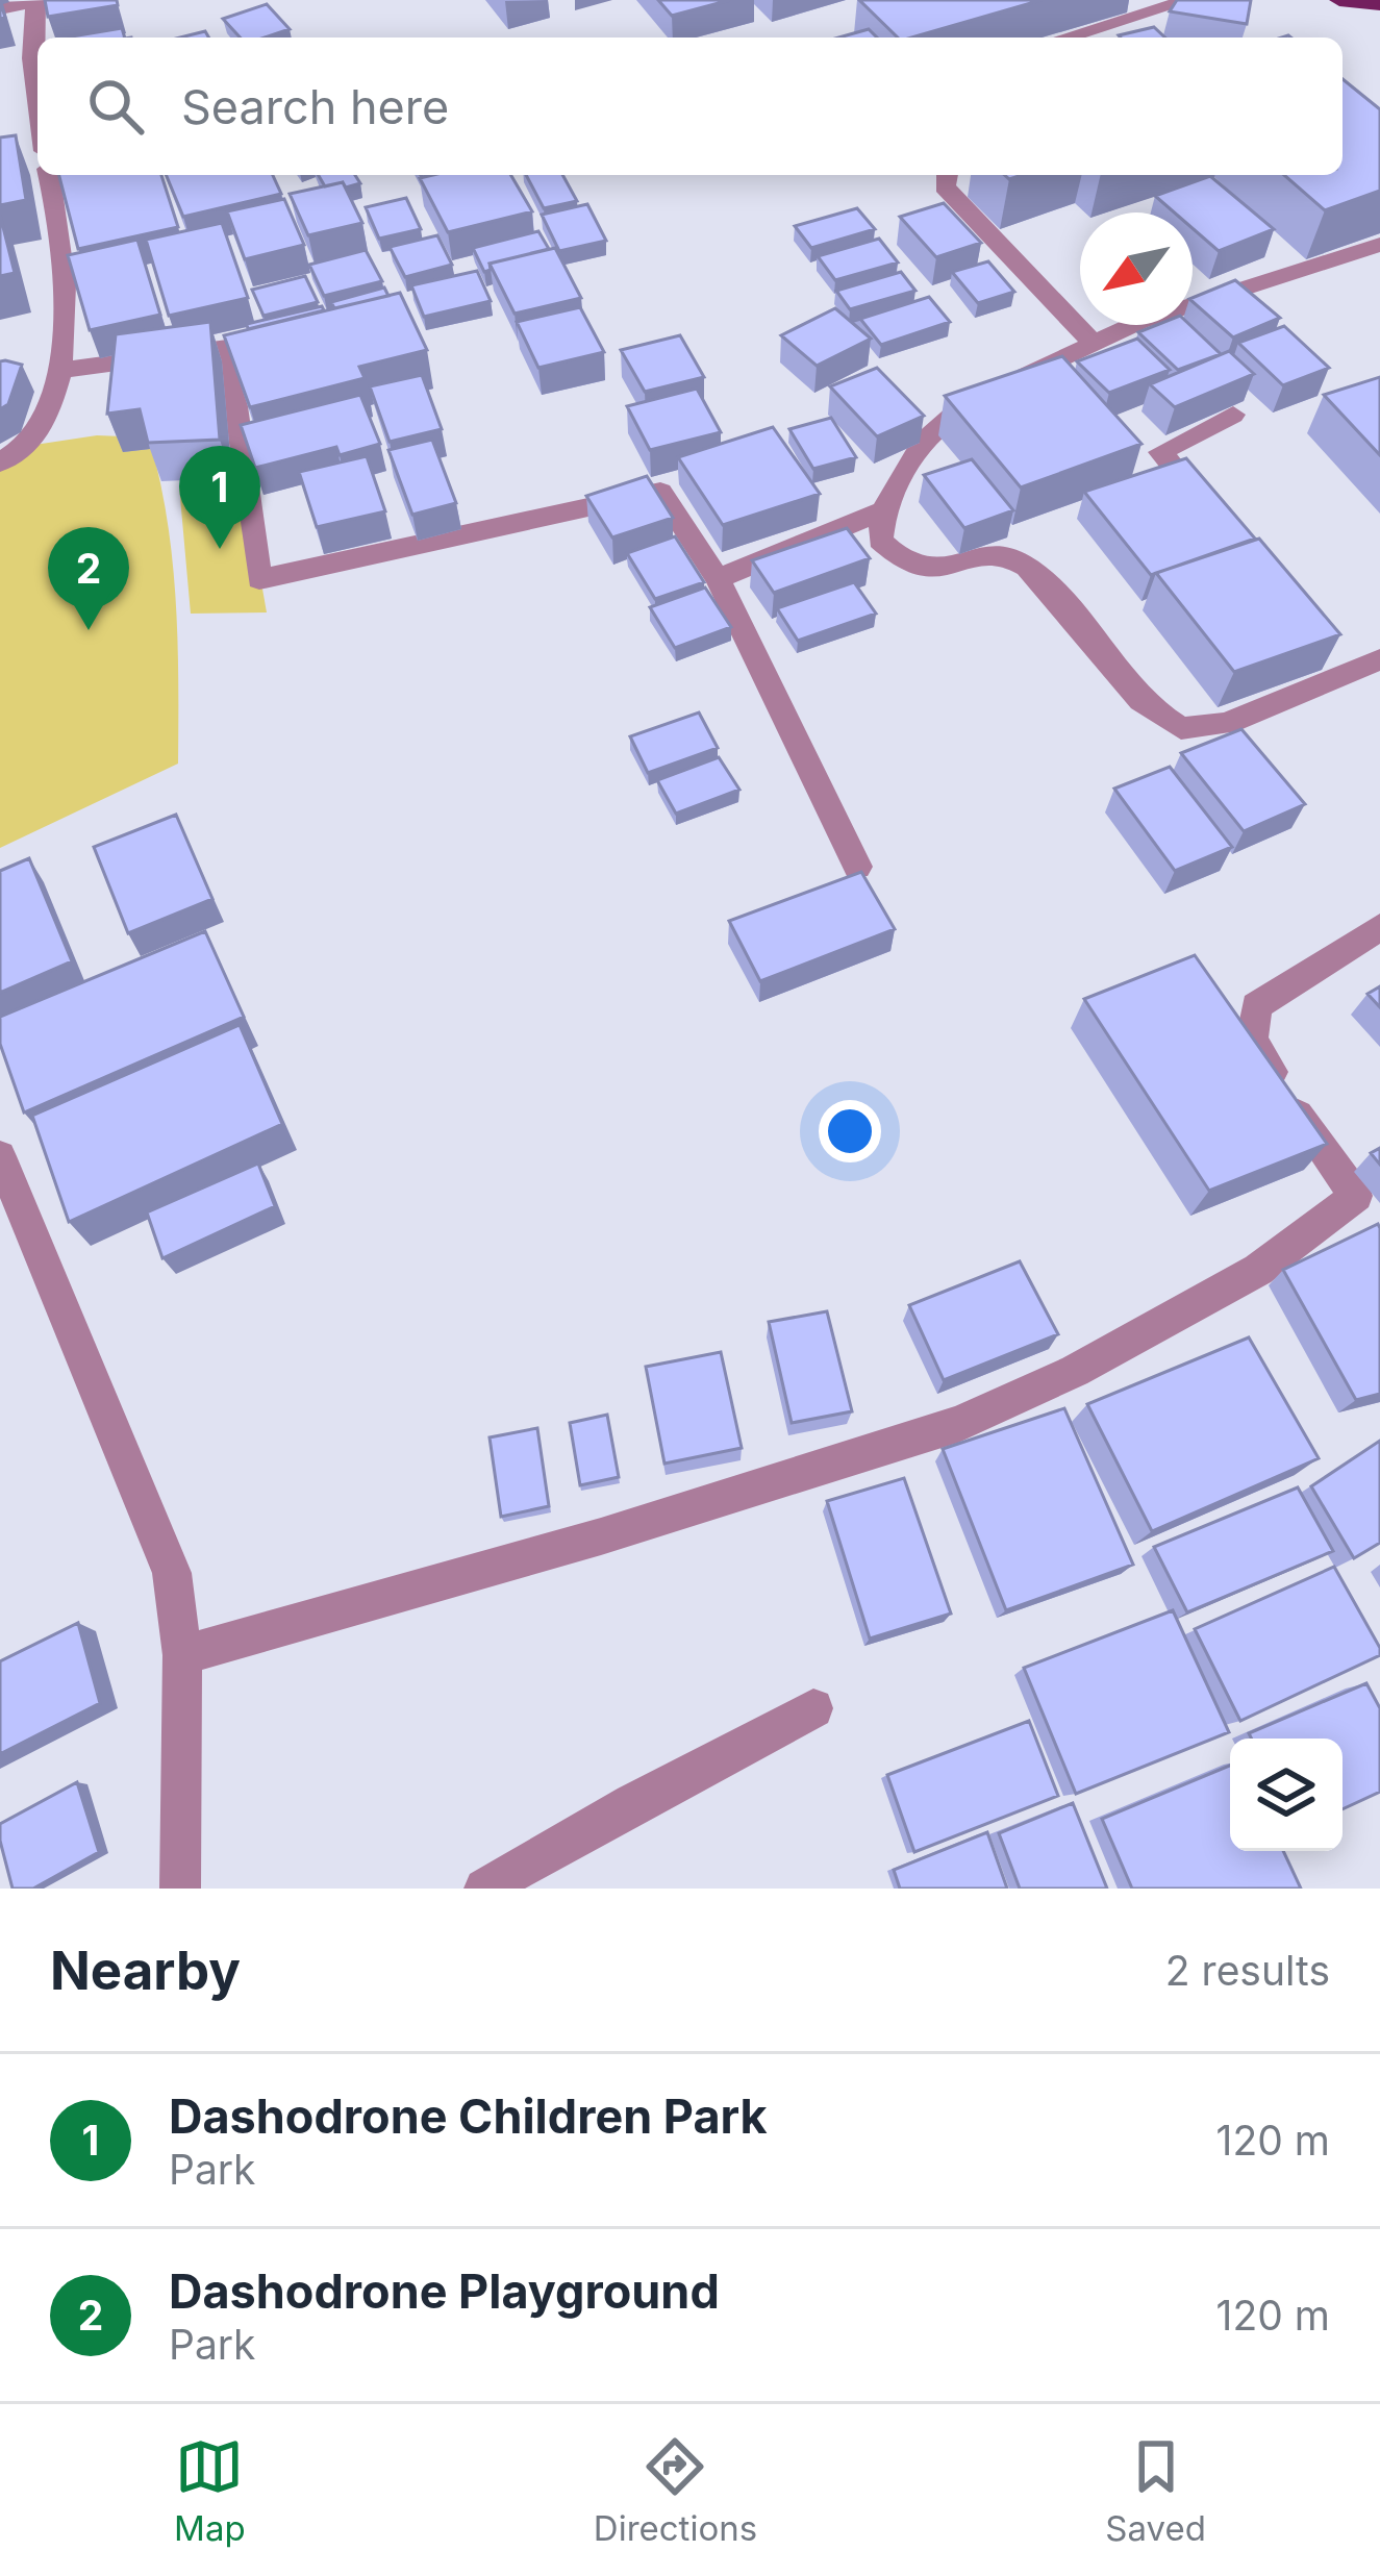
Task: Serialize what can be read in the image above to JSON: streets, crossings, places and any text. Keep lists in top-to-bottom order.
{
  "north": "bottom left",
  "page": {
    "search": "Search here",
    "pins": ["1", "2"],
    "heading": ["Nearby", "2 results"],
    "list": [
      {
        "mark": "1",
        "name": "Dashodrone Children Park",
        "note": "Park",
        "value": "120 m"
      },
      {
        "mark": "2",
        "name": "Dashodrone Playground",
        "note": "Park",
        "value": "120 m"
      }
    ],
    "nav": ["Map", "Directions", "Saved"]
  }
}
